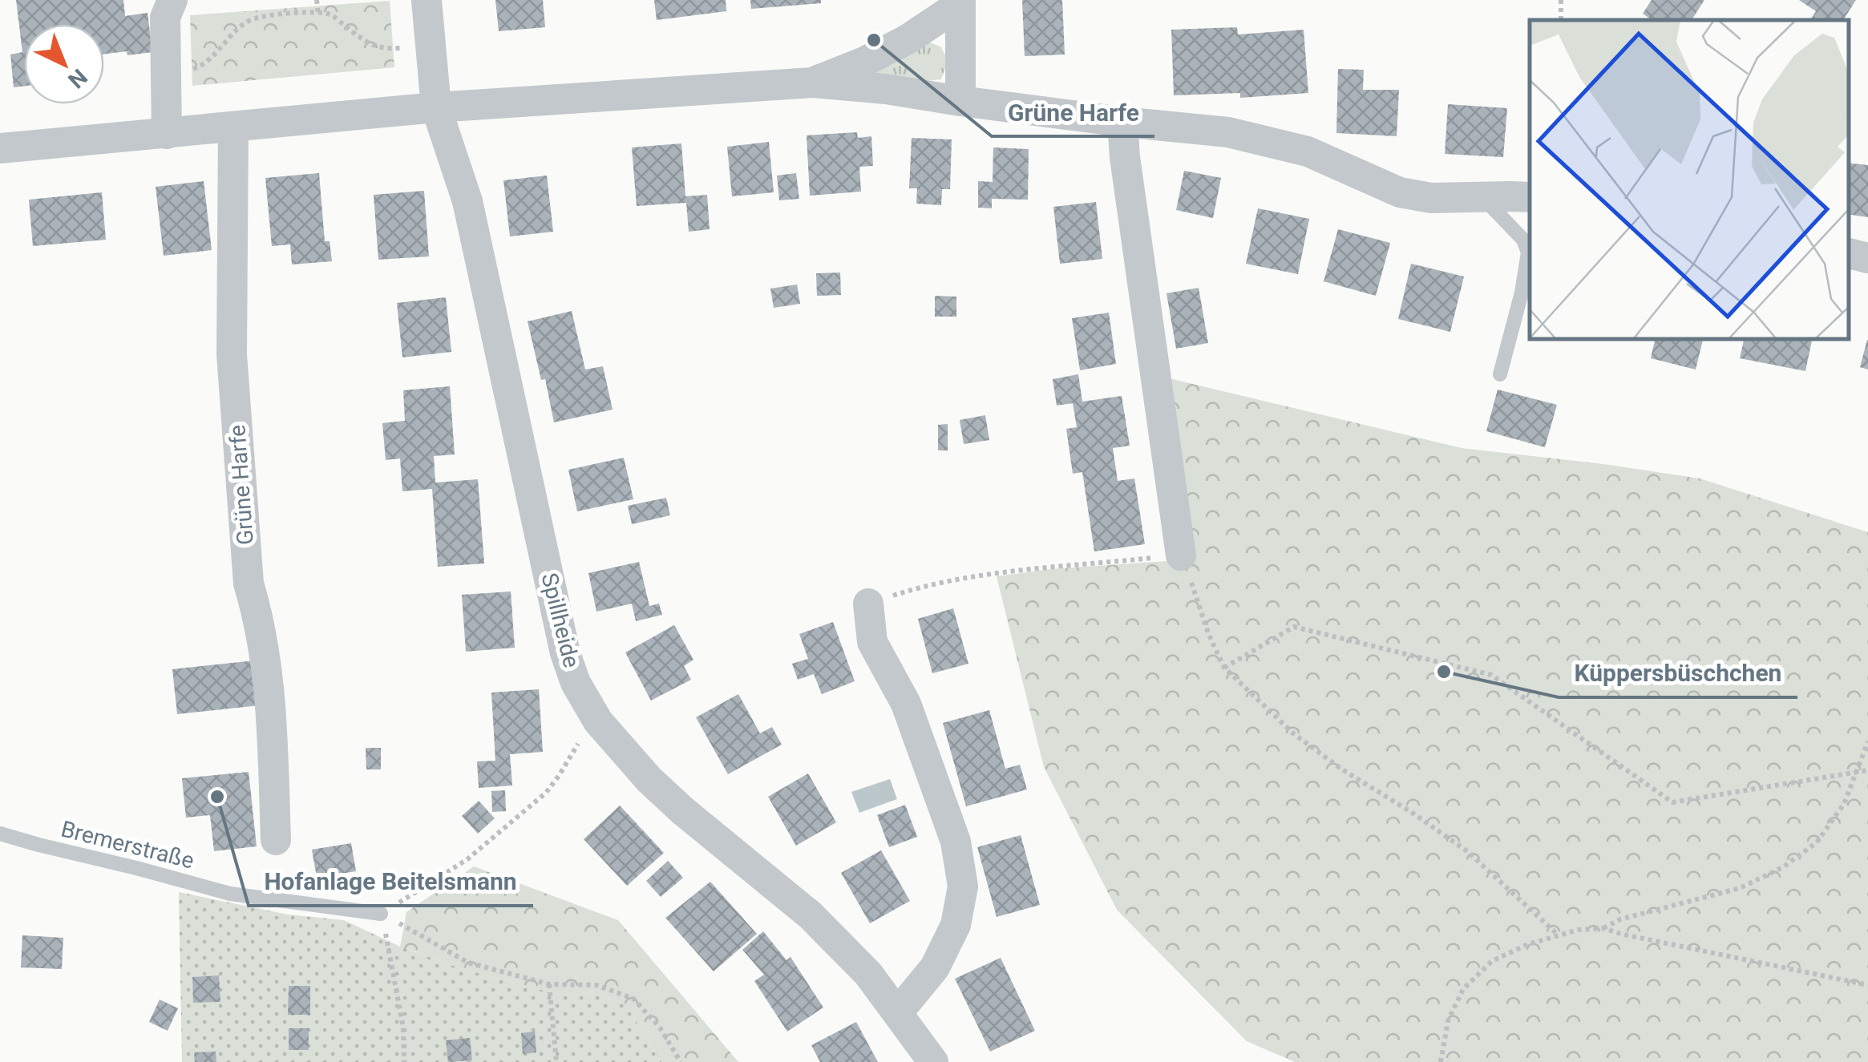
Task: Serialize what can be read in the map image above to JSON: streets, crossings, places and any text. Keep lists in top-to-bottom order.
{
  "streets": {
    "street": ["Grüne Harfe", "Spillheide"],
    "lane": ["Bremerstraße"]
  },
  "places": ["Grüne Harfe", "Küppersbüschchen", "Hofanlage Beitelsmann"],
  "north": "bottom right"
}
